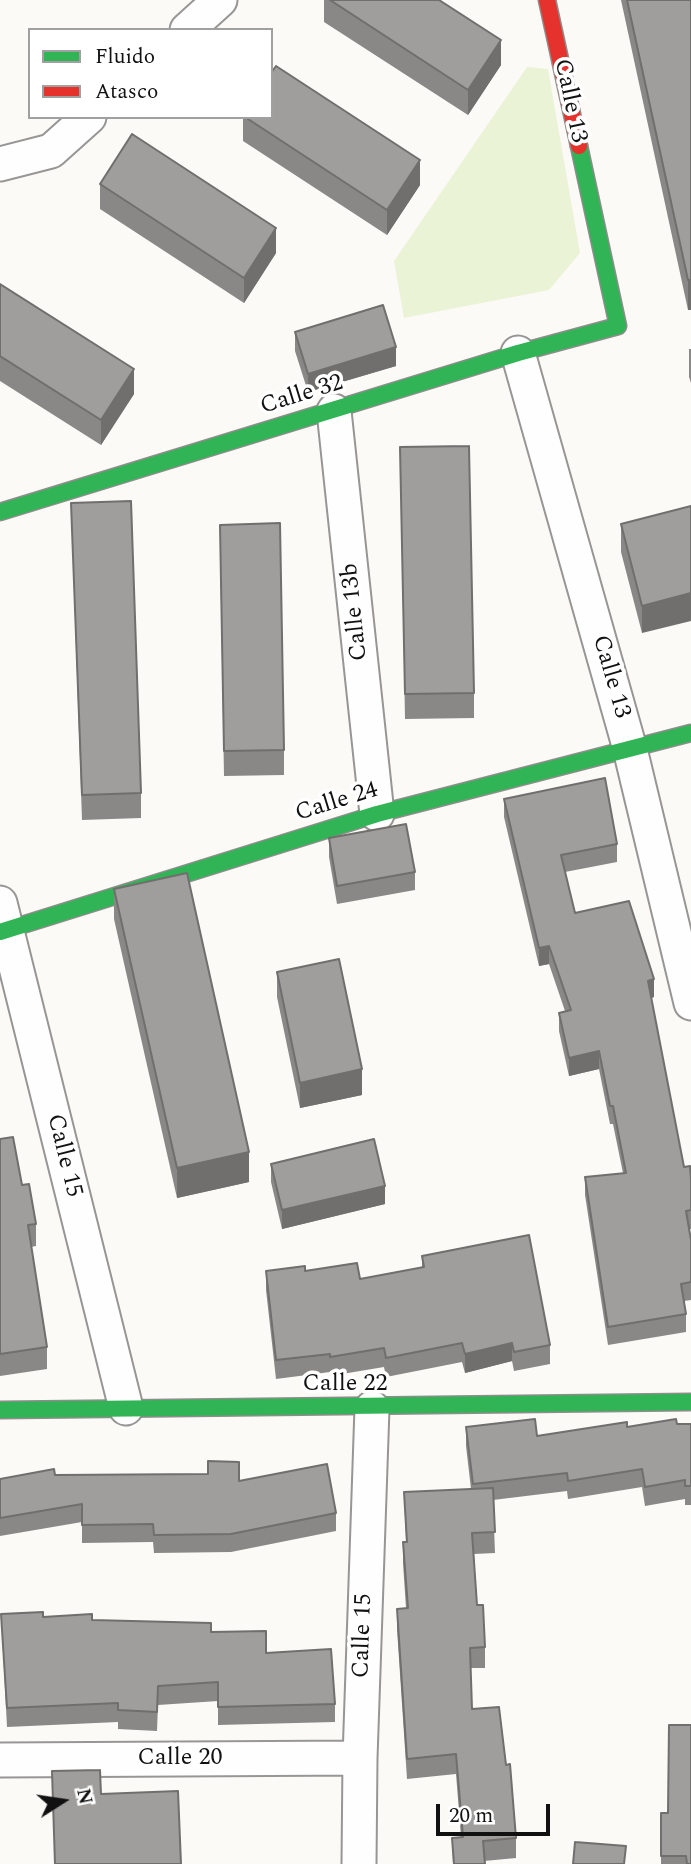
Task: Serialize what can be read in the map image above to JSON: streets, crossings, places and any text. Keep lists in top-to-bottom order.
{
  "streets": {
    "street": [
      "Calle 13",
      "Calle 32",
      "Calle 13b",
      "Calle 24",
      "Calle 15",
      "Calle 22",
      "Calle 20"
    ]
  },
  "crossings": [
    ["Calle 13", "Calle 32"],
    ["Calle 13", "Calle 24"],
    ["Calle 32", "Calle 13b"],
    ["Calle 13b", "Calle 24"],
    ["Calle 24", "Calle 15"],
    ["Calle 15", "Calle 22"],
    ["Calle 15", "Calle 20"]
  ],
  "legend": ["Fluido", "Atasco"],
  "scale_bar": "20 m",
  "north": "right"
}
